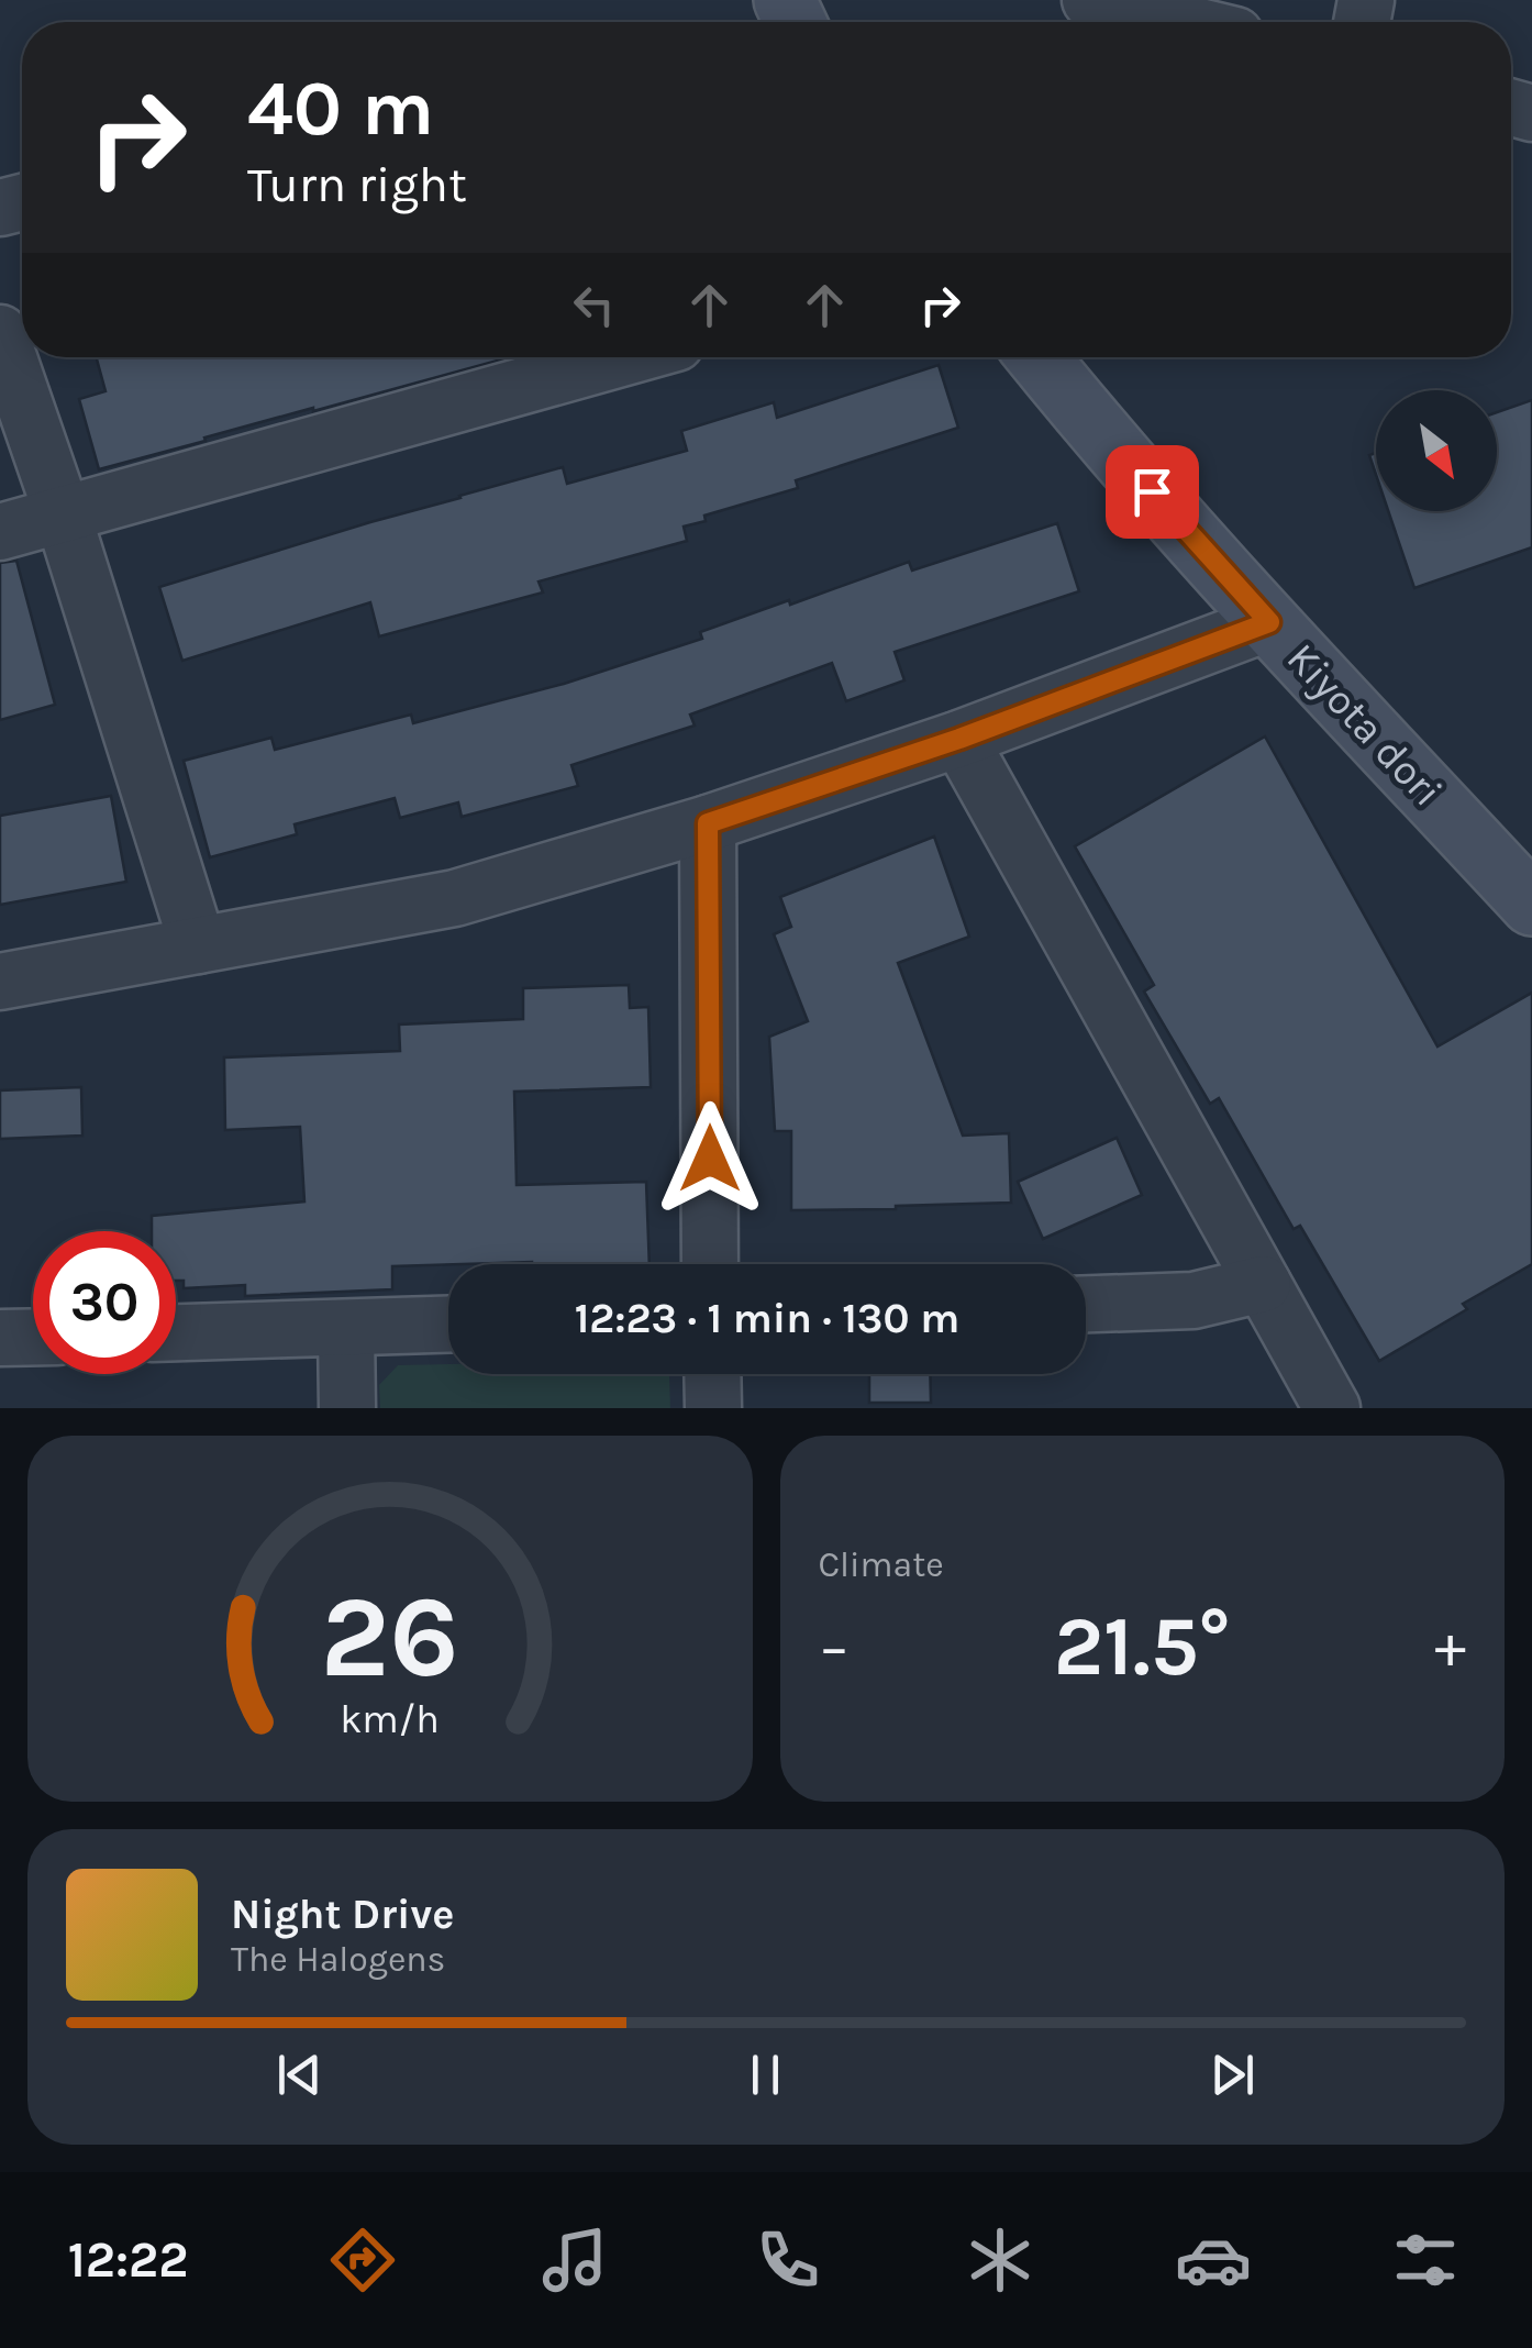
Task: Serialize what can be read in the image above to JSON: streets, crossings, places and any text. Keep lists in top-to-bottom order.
{
  "streets": {
    "street": ["Kiyota dori"]
  },
  "north": "bottom right",
  "page": {
    "turn": ["40 m", "Turn right"],
    "limit": "30",
    "trip": "12:23 · 1 min · 130 m",
    "tile": "Climate",
    "heat": ["−", "21.5°", "+"],
    "song": ["Night Drive", "The Halogens"],
    "tabs": "12:22",
    "gauge": ["26", "km/h"]
  }
}
